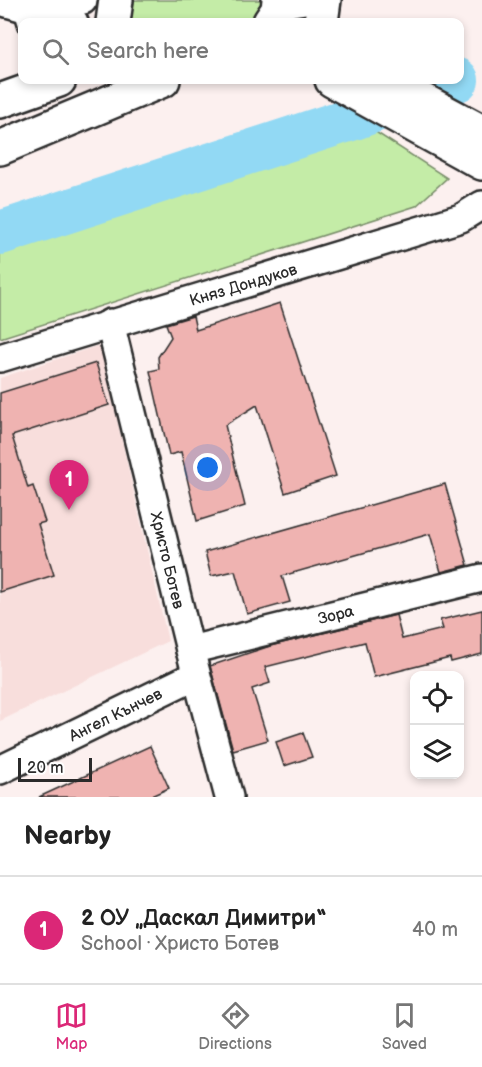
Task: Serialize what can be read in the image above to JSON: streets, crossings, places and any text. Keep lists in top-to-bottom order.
{
  "streets": {
    "street": [
      "Княз Дондуков",
      "Христо Ботев",
      "Зора",
      "Ангел Кънчев"
    ]
  },
  "crossings": [
    ["Княз Дондуков", "Христо Ботев"],
    ["Христо Ботев", "Зора"],
    ["Христо Ботев", "Ангел Кънчев"],
    ["Зора", "Ангел Кънчев"]
  ],
  "scale_bar": "20 m",
  "page": {
    "search": "Search here",
    "pins": "1",
    "scale": "20 m",
    "heading": "Nearby",
    "list": [
      {
        "mark": "1",
        "name": "2 ОУ „Даскал Димитри“",
        "note": "School · Христо Ботев",
        "value": "40 m"
      }
    ],
    "nav": ["Map", "Directions", "Saved"]
  }
}
